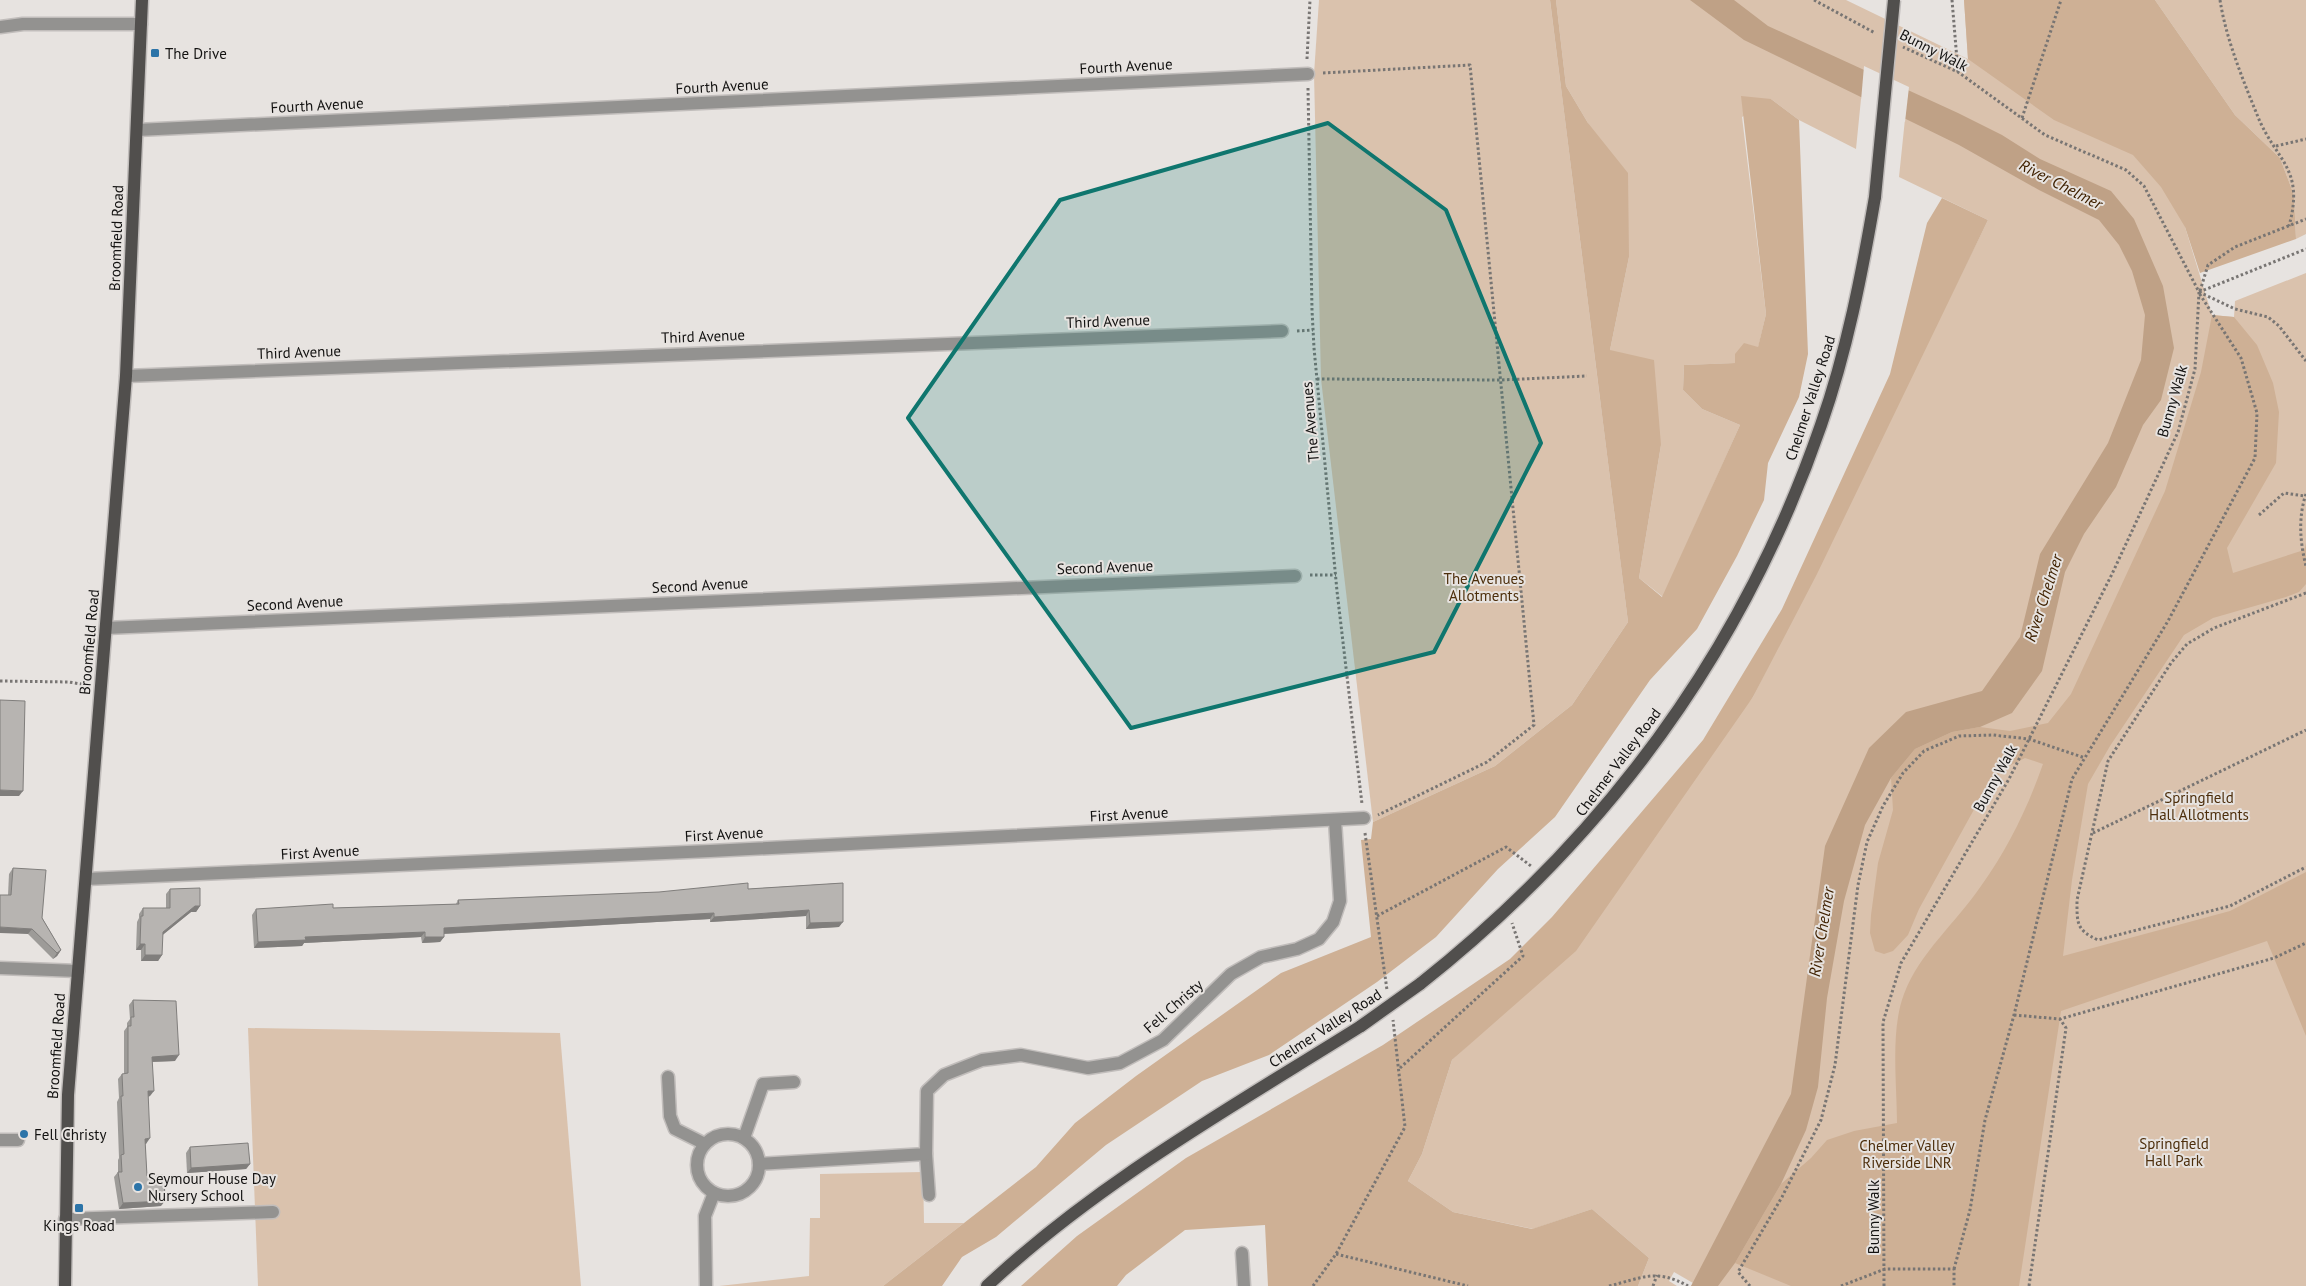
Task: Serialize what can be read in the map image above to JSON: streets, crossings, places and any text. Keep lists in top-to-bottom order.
{
  "streets": {
    "main road": ["Broomfield Road", "Chelmer Valley Road"],
    "street": [
      "Fourth Avenue",
      "Third Avenue",
      "Second Avenue",
      "First Avenue",
      "Fell Christy"
    ],
    "path": ["Bunny Walk", "The Avenues"]
  },
  "crossings": [
    ["Fourth Avenue", "Broomfield Road"],
    ["Fourth Avenue", "The Avenues"],
    ["Broomfield Road", "Third Avenue"],
    ["Broomfield Road", "Second Avenue"],
    ["Broomfield Road", "First Avenue"],
    ["The Avenues", "First Avenue"],
    ["First Avenue", "Fell Christy"]
  ],
  "water": ["River Chelmer"],
  "parks": [
    "The Avenues Allotments",
    "Springfield Hall Allotments",
    "Springfield Hall Park",
    "Chelmer Valley Riverside LNR"
  ],
  "places": {
    "transit": ["The Drive", "Kings Road"],
    "other": ["Fell Christy", "Seymour House Day Nursery School"]
  }
}
